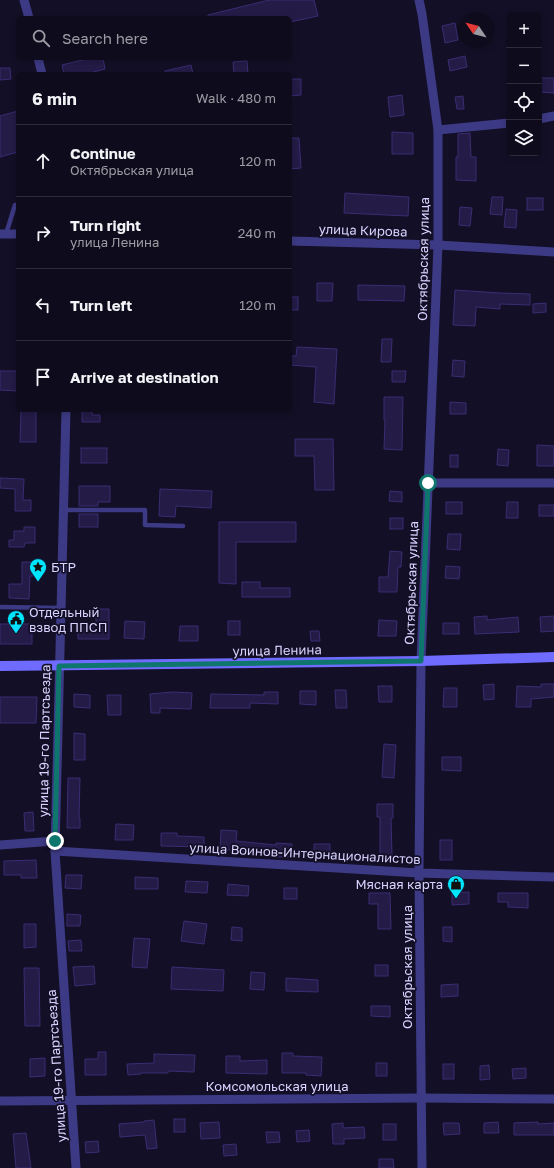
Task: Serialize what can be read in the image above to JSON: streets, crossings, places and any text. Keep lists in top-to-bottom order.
{
  "streets": {
    "main road": ["улица Ленина"],
    "street": [
      "улица Кирова",
      "Октябрьская улица",
      "улица 19-го Партсъезда",
      "улица Воинов-Интернационалистов",
      "Комсомольская улица"
    ]
  },
  "crossings": [
    ["улица Кирова", "Октябрьская улица"],
    ["Октябрьская улица", "улица Ленина"],
    ["Октябрьская улица", "улица Воинов-Интернационалистов"],
    ["Октябрьская улица", "Комсомольская улица"],
    ["улица Ленина", "улица 19-го Партсъезда"],
    ["улица 19-го Партсъезда", "улица Воинов-Интернационалистов"],
    ["улица 19-го Партсъезда", "Комсомольская улица"]
  ],
  "places": {
    "place": ["БТР"],
    "public building": ["Отдельный взвод ППСП"],
    "shop": ["Мясная карта"]
  },
  "north": "top left",
  "page": {
    "map_buttons": ["+", "−"],
    "search": "Search here",
    "heading": ["6 min", "Walk · 480 m"],
    "list": [
      ["Continue", "Октябрьская улица", "120 m"],
      ["Turn right", "улица Ленина", "240 m"],
      ["Turn left", "120 m"],
      "Arrive at destination"
    ]
  }
}
